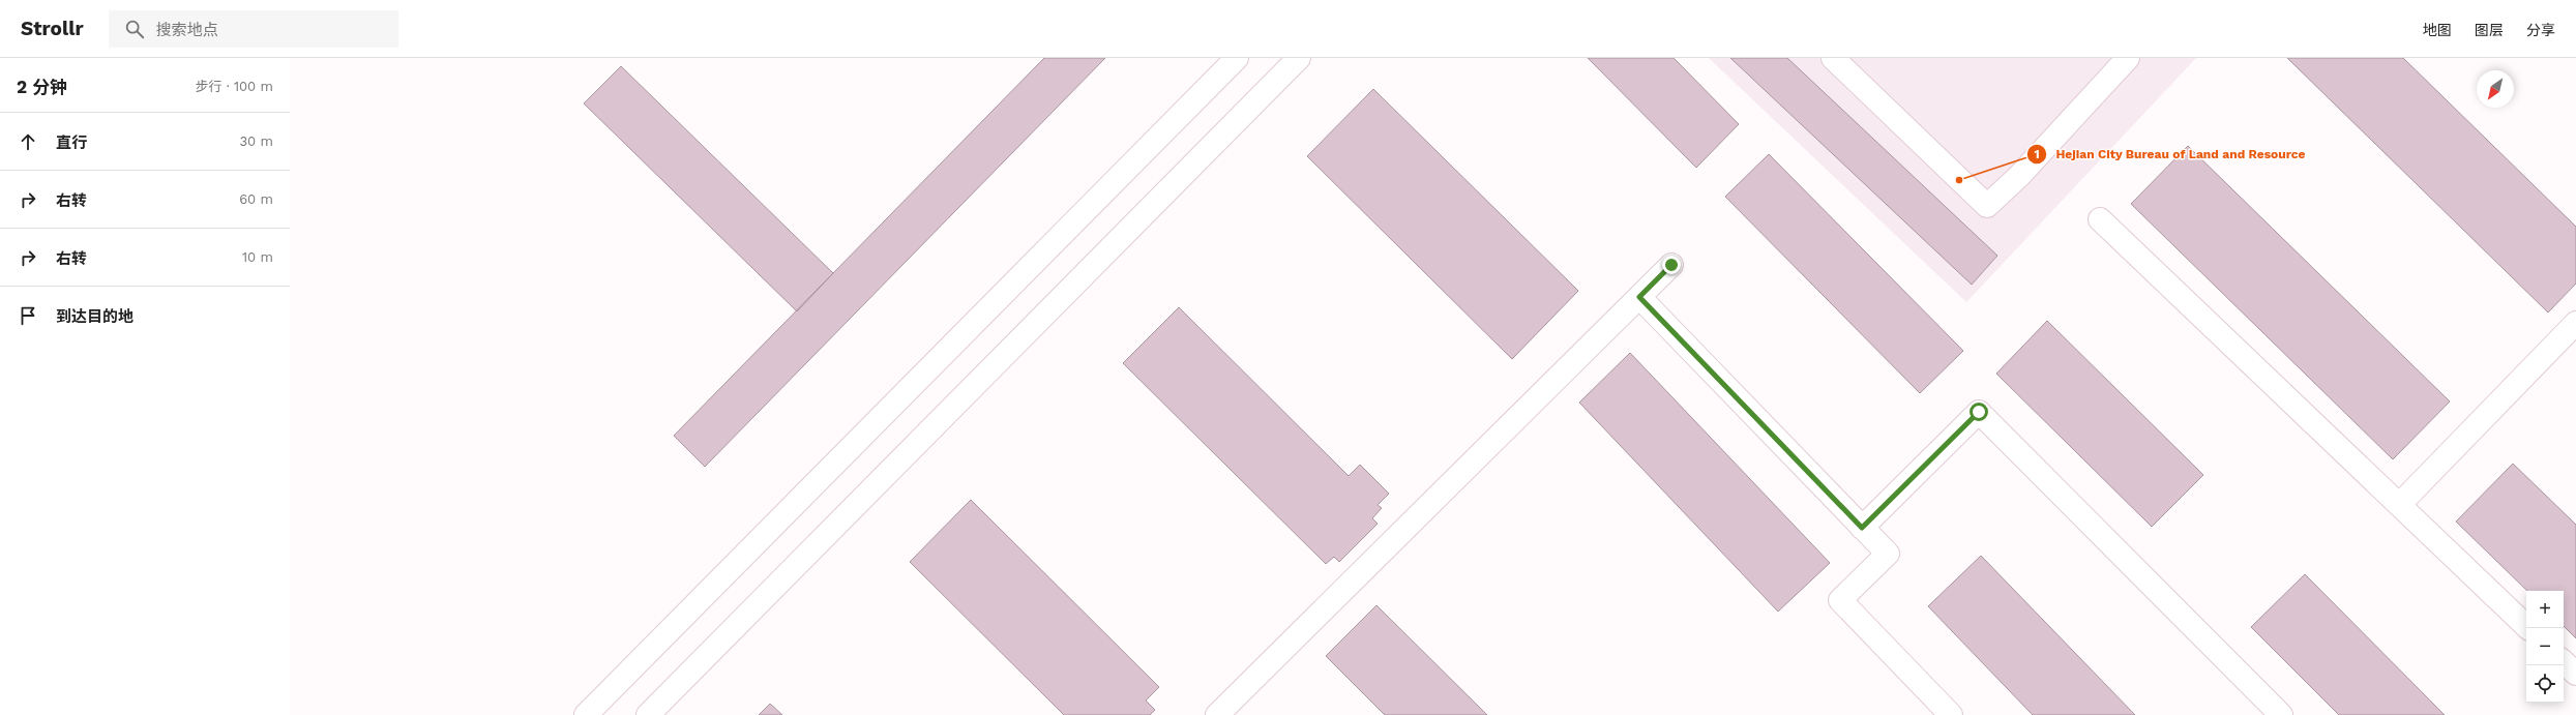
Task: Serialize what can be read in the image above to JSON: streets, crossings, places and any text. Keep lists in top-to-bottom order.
{
  "places": ["Hejian City Bureau of Land and Resource"],
  "north": "bottom left",
  "page": {
    "header": "Strollr",
    "search": "搜索地点",
    "nav": ["地图", "图层", "分享"],
    "heading": ["2 分钟", "步行 · 100 m"],
    "list": [
      ["直行", "30 m"],
      ["右转", "60 m"],
      ["右转", "10 m"],
      "到达目的地"
    ],
    "map_buttons": ["+", "−"]
  }
}
